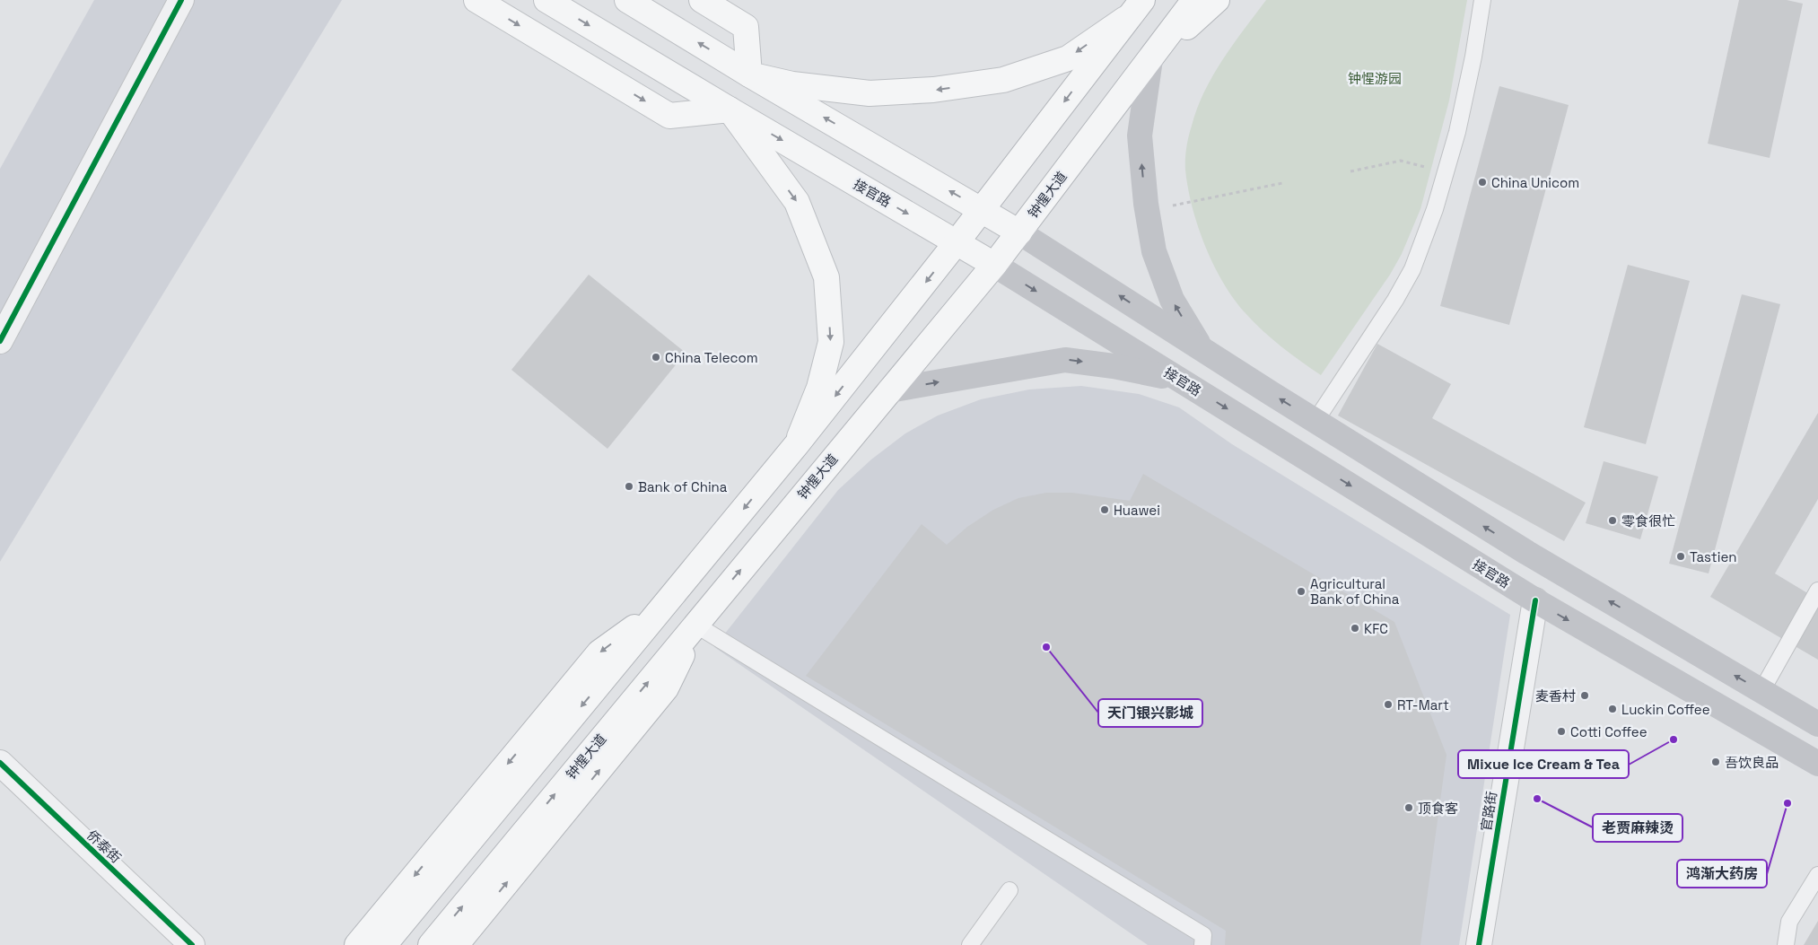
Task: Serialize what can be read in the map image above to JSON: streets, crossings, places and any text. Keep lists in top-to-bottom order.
{
  "streets": {
    "main road": ["接官路", "钟惺大道"],
    "street": ["官路街", "侨泰街"]
  },
  "crossings": [
    ["接官路", "钟惺大道"],
    ["接官路", "官路街"]
  ],
  "parks": ["钟惺游园"],
  "places": [
    "China Unicom",
    "China Telecom",
    "Bank of China",
    "Huawei",
    "零食很忙",
    "Tastien",
    "Agricultural Bank of China",
    "KFC",
    "天门银兴影城",
    "麦香村",
    "RT-Mart",
    "Luckin Coffee",
    "Cotti Coffee",
    "Mixue Ice Cream & Tea",
    "吾饮良品",
    "老贾麻辣烫",
    "鸿渐大药房",
    "顶食客"
  ]
}
